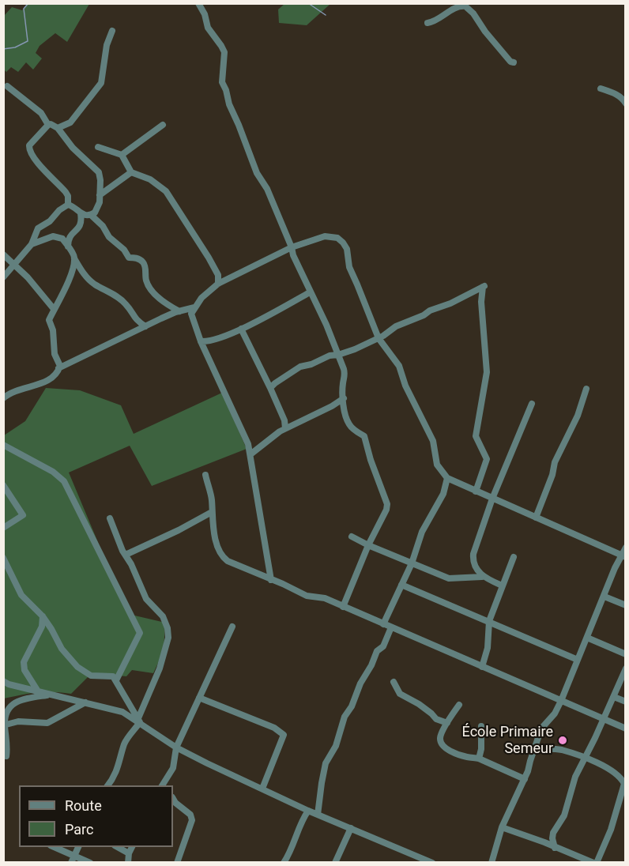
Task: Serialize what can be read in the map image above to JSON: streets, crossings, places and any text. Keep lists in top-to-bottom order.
{
  "places": ["École Primaire Semeur"],
  "legend": ["Route", "Parc"]
}
